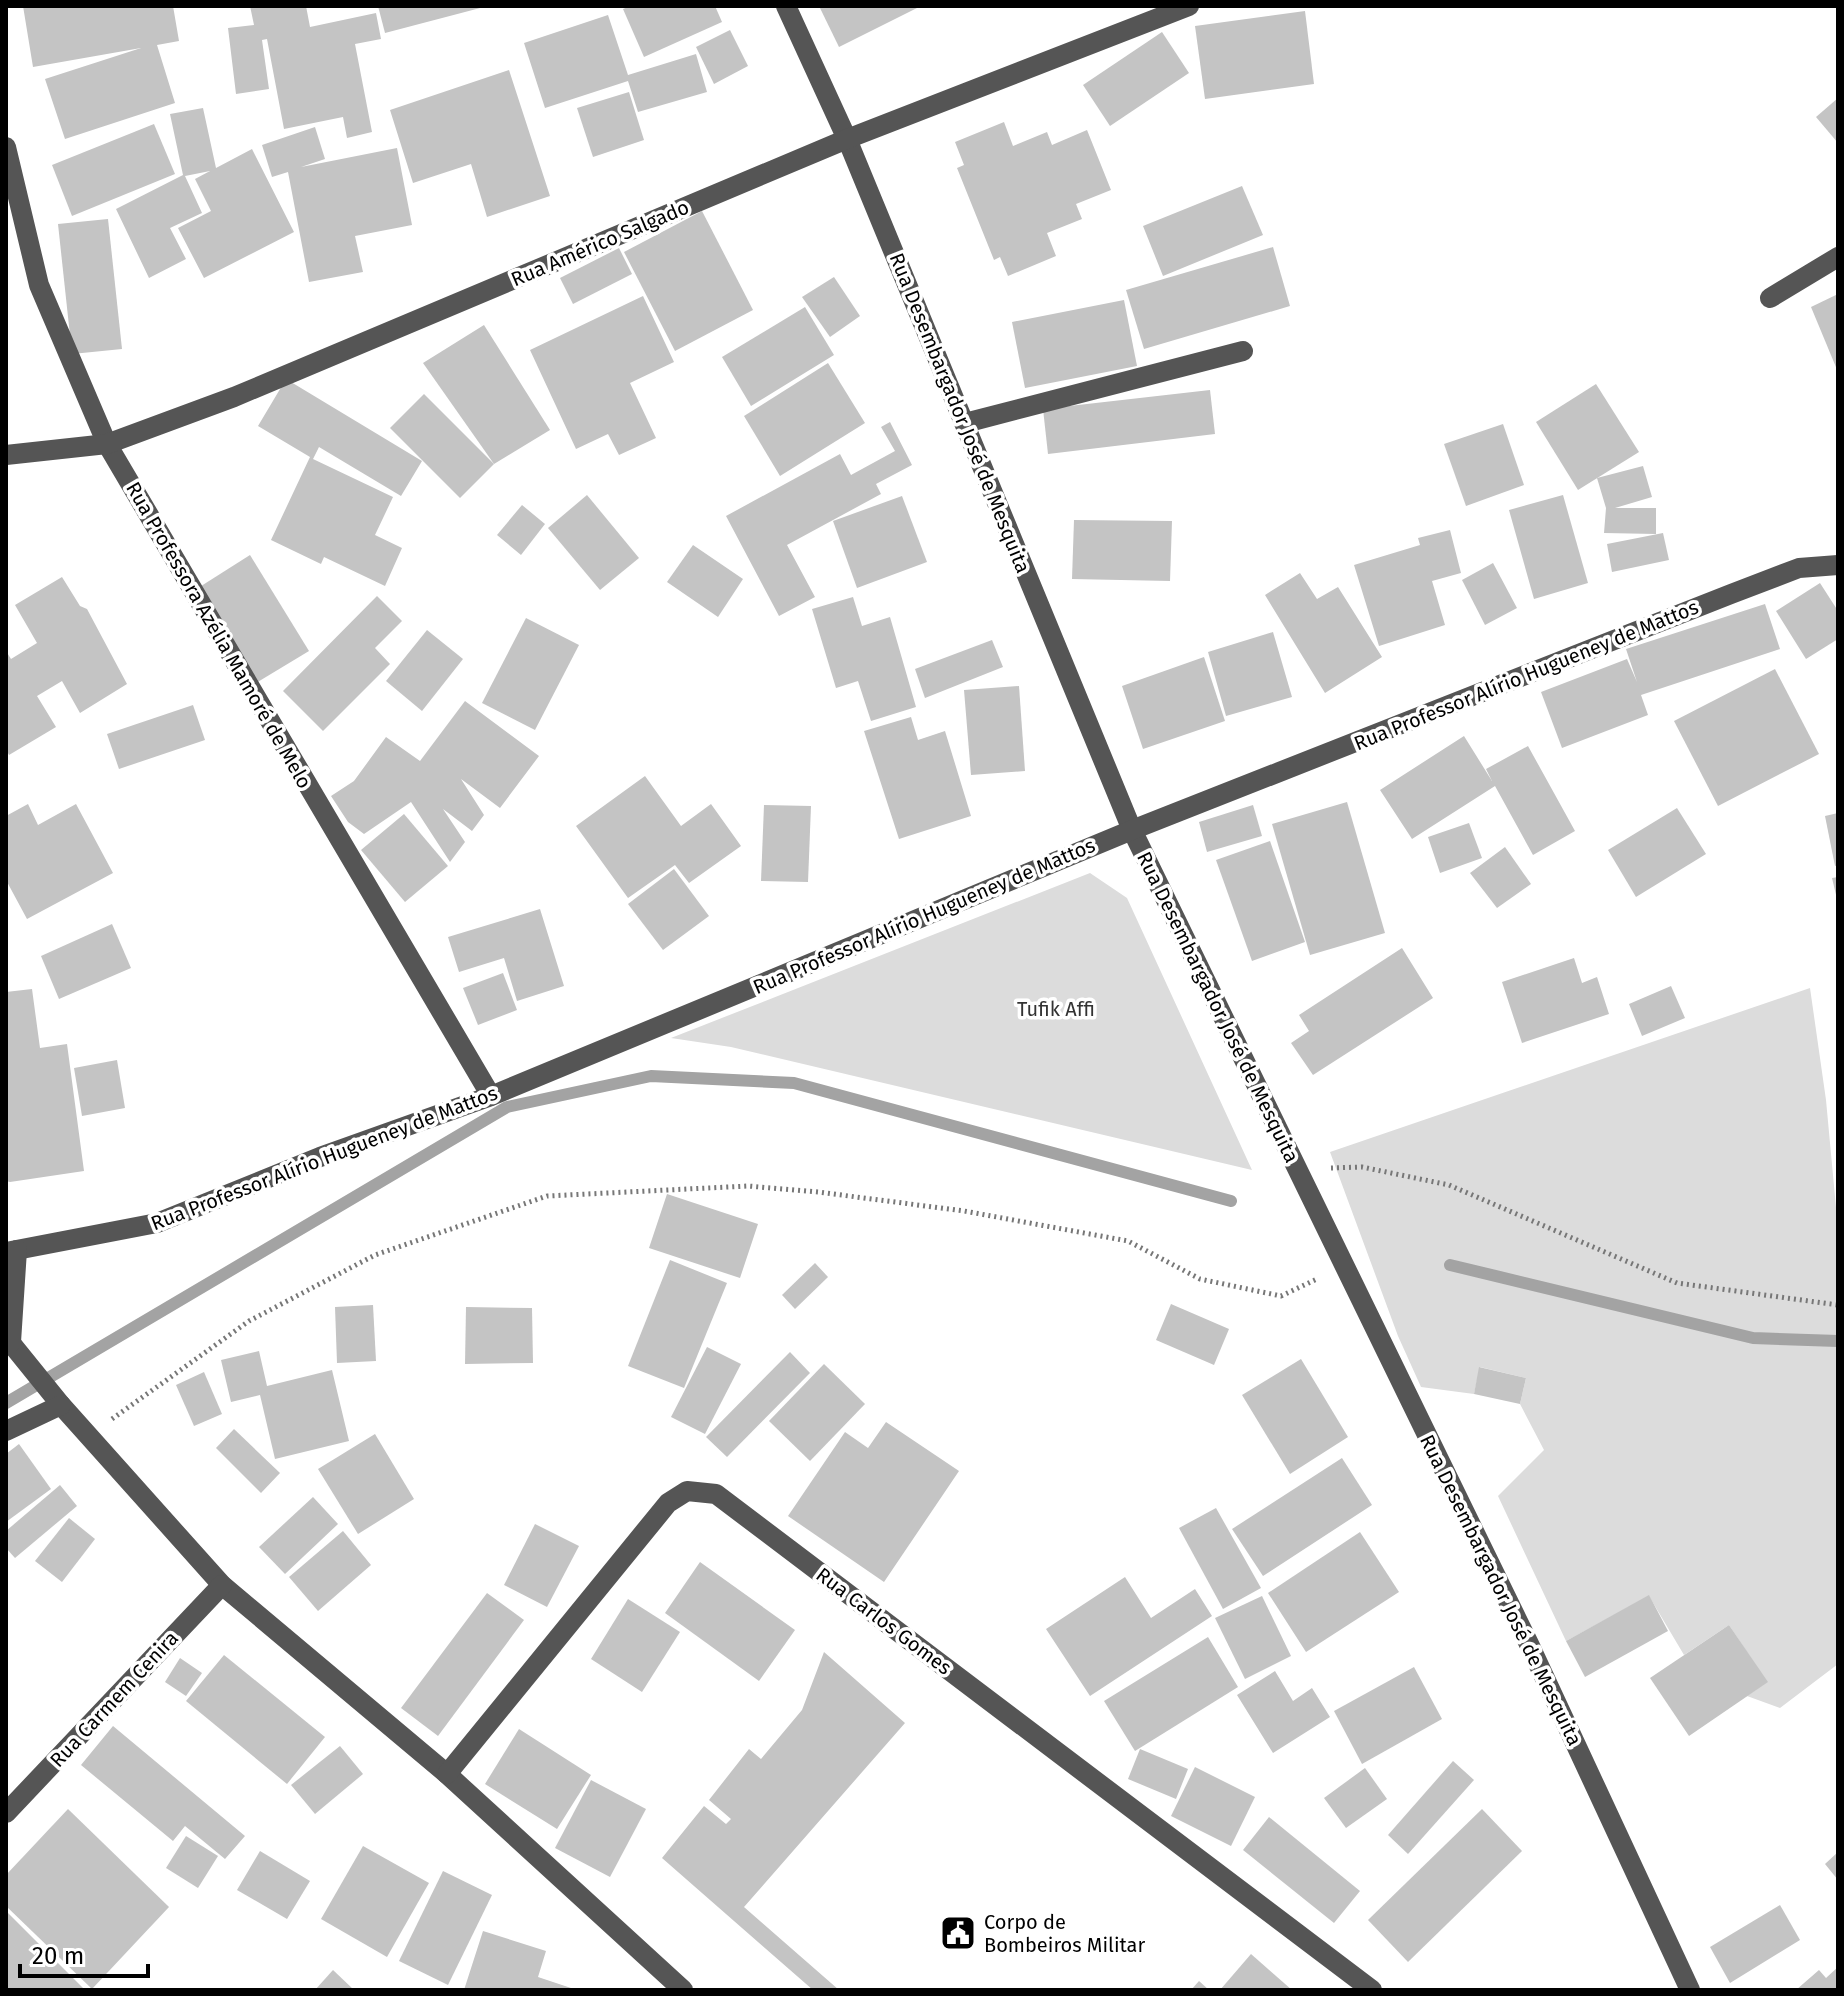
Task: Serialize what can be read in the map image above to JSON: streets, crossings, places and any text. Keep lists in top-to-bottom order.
{
  "streets": {
    "street": [
      "Rua Américo Salgado",
      "Rua Desembargador José de Mesquita",
      "Rua Professora Azélia Mamoré de Melo",
      "Rua Professor Alírio Hugueney de Mattos",
      "Rua Carlos Gomes",
      "Rua Carmem Cenira"
    ]
  },
  "crossings": [
    ["Rua Américo Salgado", "Rua Desembargador José de Mesquita"],
    ["Rua Américo Salgado", "Rua Professora Azélia Mamoré de Melo"],
    ["Rua Desembargador José de Mesquita", "Rua Professor Alírio Hugueney de Mattos"],
    ["Rua Professora Azélia Mamoré de Melo", "Rua Professor Alírio Hugueney de Mattos"]
  ],
  "parks": ["Tufik Affi"],
  "places": {
    "public building": ["Corpo de Bombeiros Militar"]
  },
  "scale_bar": "20 m"
}
